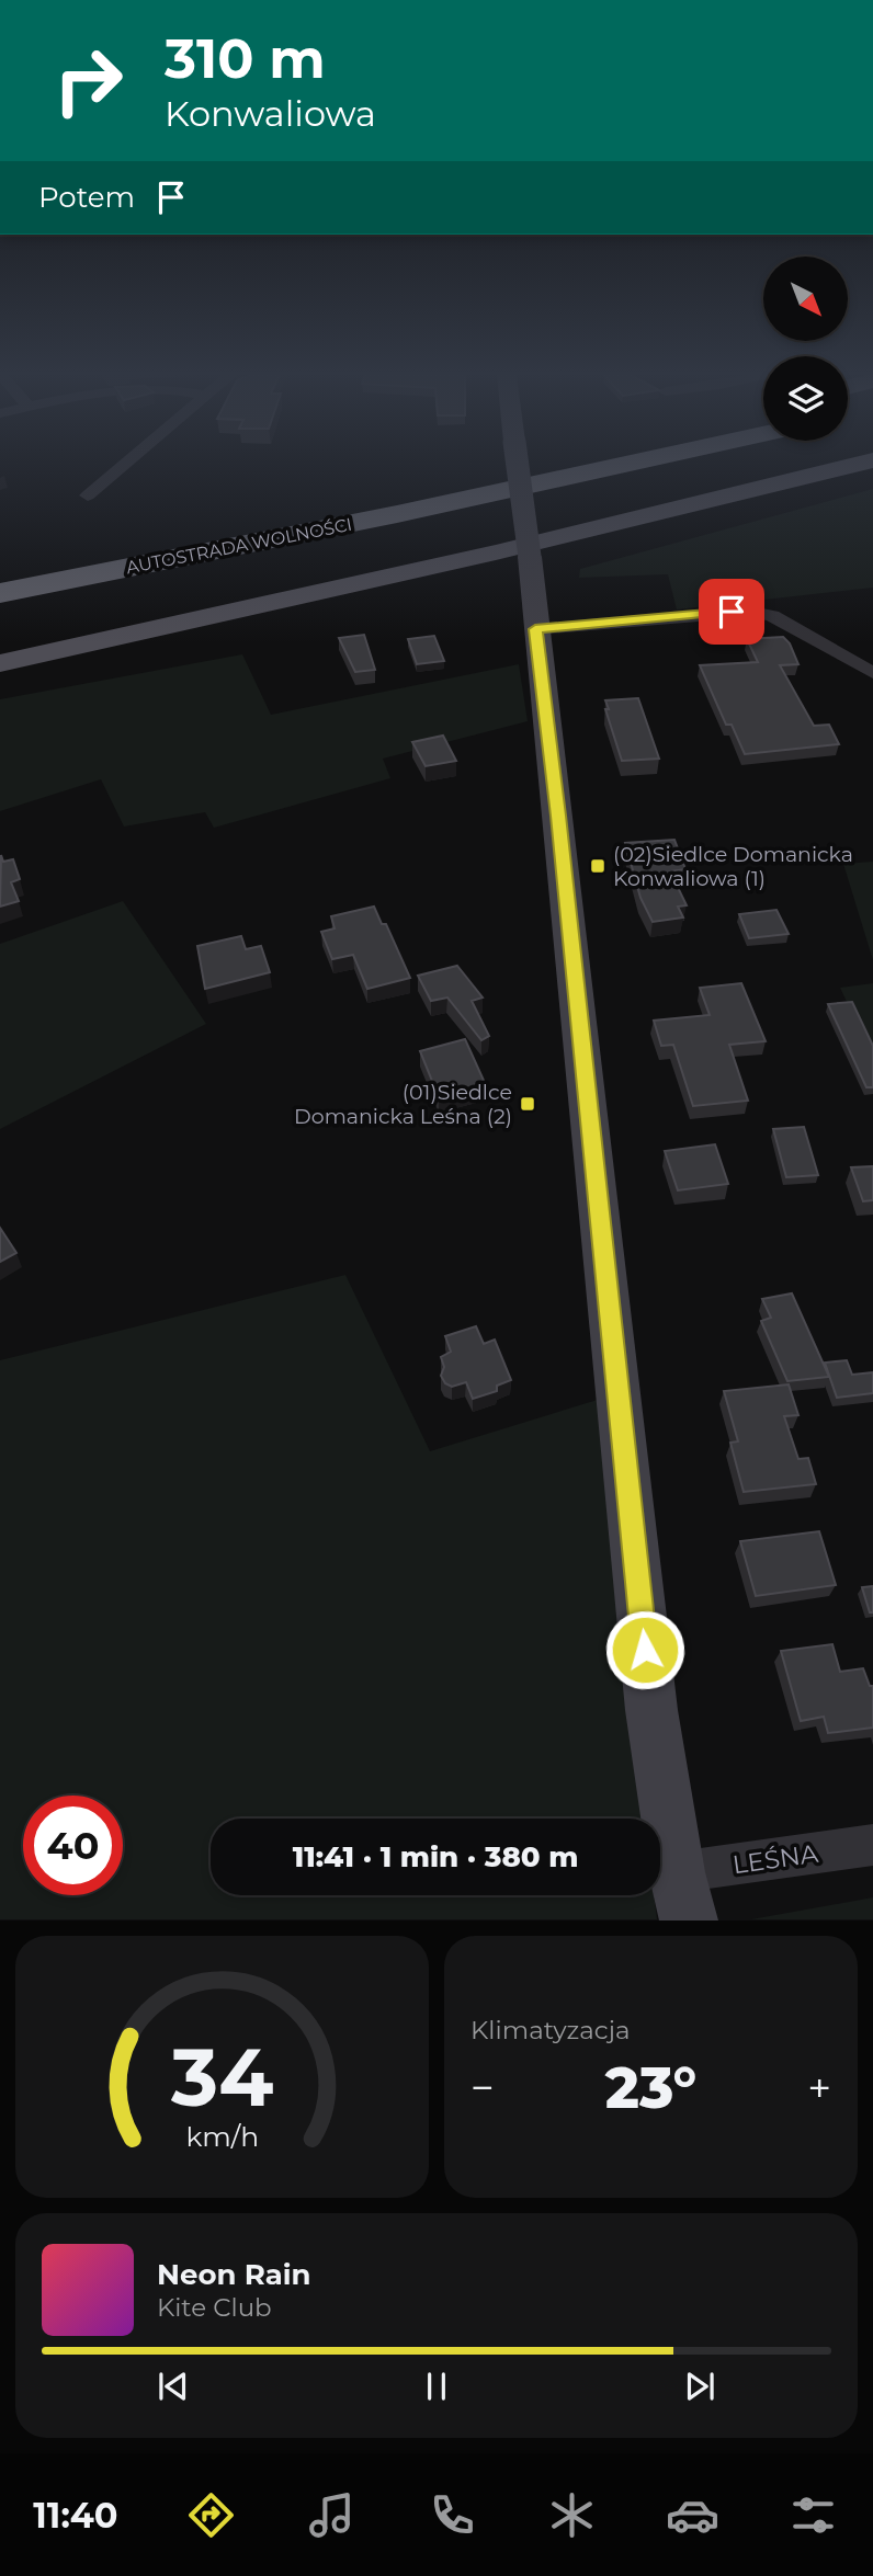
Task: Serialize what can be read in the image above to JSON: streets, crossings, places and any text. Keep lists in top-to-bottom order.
{
  "streets": {
    "highway": ["AUTOSTRADA WOLNOŚCI"],
    "street": ["LEŚNA"]
  },
  "places": {
    "transit": ["(02)Siedlce Domanicka Konwaliowa (1)", "(01)Siedlce Domanicka Leśna (2)"]
  },
  "north": "bottom right",
  "page": {
    "turn": ["310 m", "Konwaliowa"],
    "then": "Potem",
    "limit": "40",
    "trip": "11:41 · 1 min · 380 m",
    "tile": "Klimatyzacja",
    "heat": ["−", "23°", "+"],
    "song": ["Neon Rain", "Kite Club"],
    "tabs": "11:40",
    "gauge": ["34", "km/h"]
  }
}
